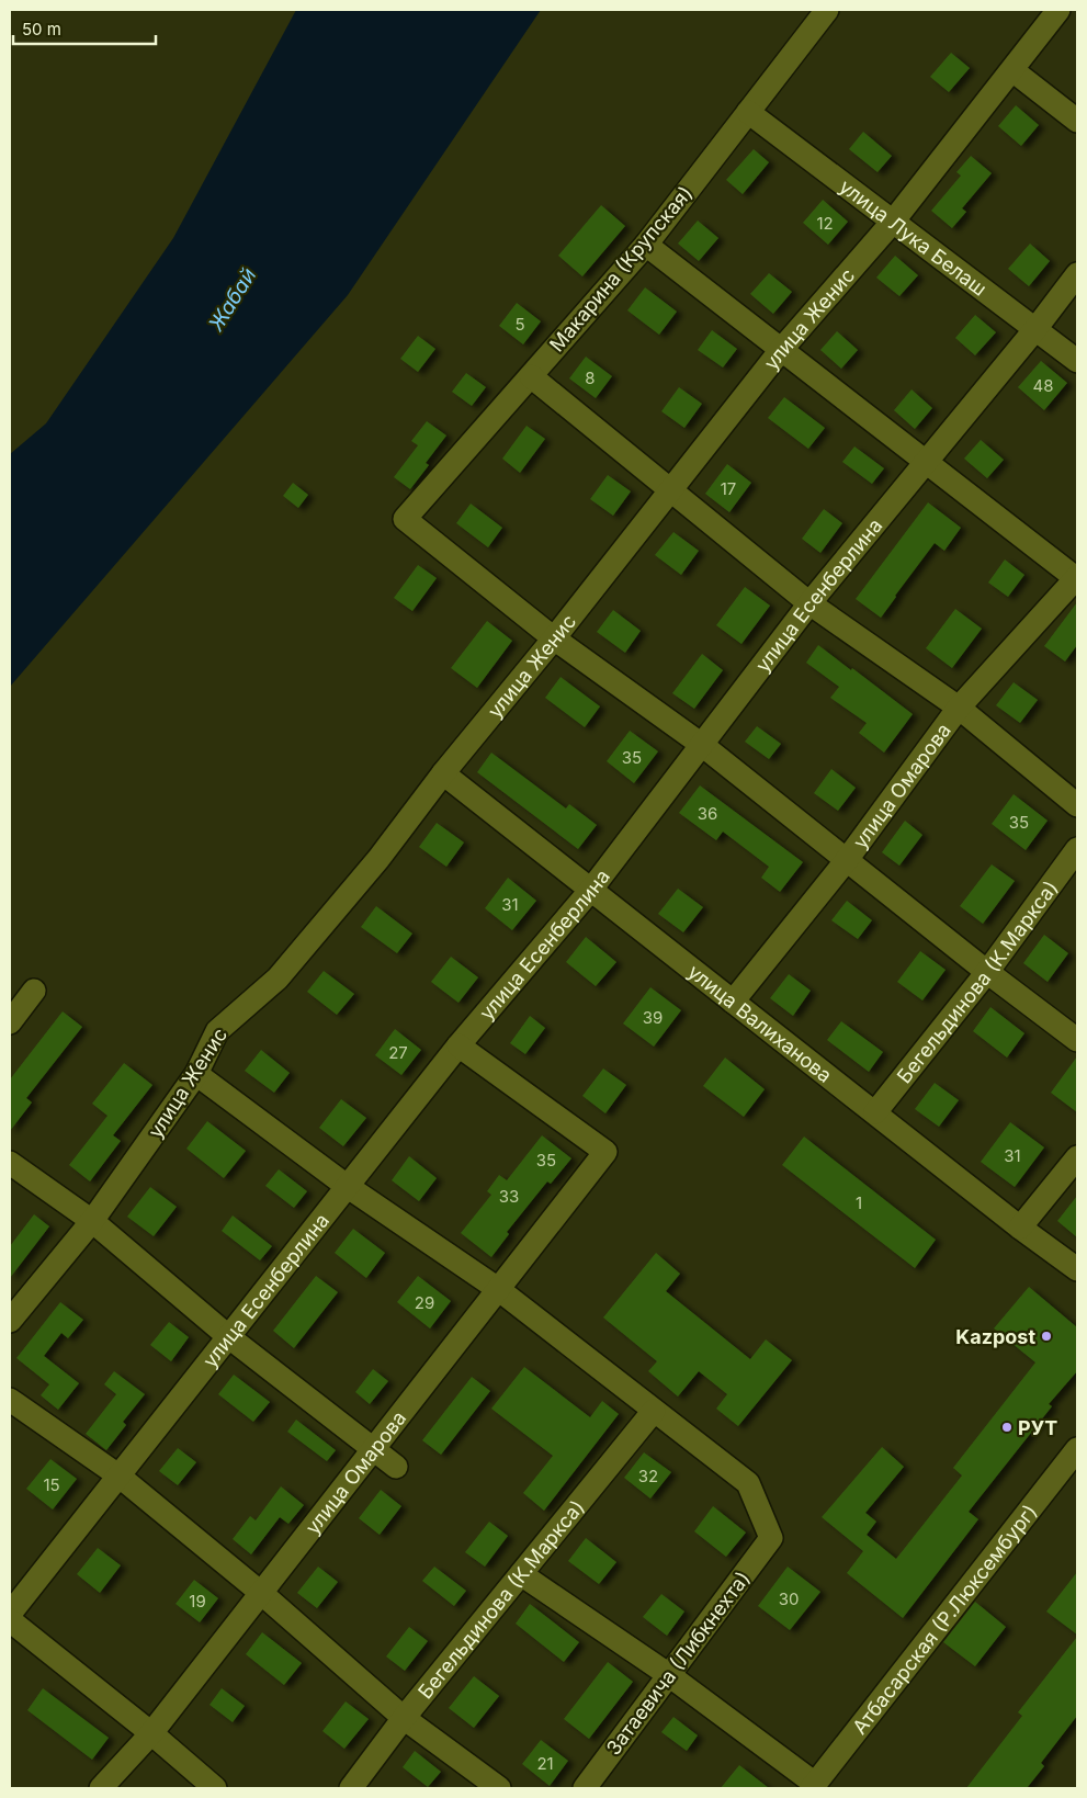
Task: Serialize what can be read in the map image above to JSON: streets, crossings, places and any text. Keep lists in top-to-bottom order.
{
  "streets": {
    "street": [
      "улица Лука Белаш",
      "Макарина (Крупская)",
      "улица Женис",
      "улица Есенберлина",
      "улица Омарова",
      "Бегельдинова (К.Маркса)",
      "улица Валиханова",
      "Атбасарская (Р.Люксембург)",
      "Затаевича (Либкнехта)"
    ]
  },
  "crossings": [
    ["улица Лука Белаш", "Макарина (Крупская)"],
    ["улица Лука Белаш", "улица Женис"],
    ["улица Лука Белаш", "улица Есенберлина"],
    ["Макарина (Крупская)", "улица Женис"],
    ["улица Женис", "улица Валиханова"],
    ["улица Есенберлина", "улица Омарова"],
    ["улица Есенберлина", "улица Валиханова"],
    ["улица Омарова", "улица Валиханова"],
    ["Бегельдинова (К.Маркса)", "улица Валиханова"],
    ["Бегельдинова (К.Маркса)", "Затаевича (Либкнехта)"]
  ],
  "water": ["Жабай"],
  "places": ["Kazpost", "РУТ"],
  "house_numbers": [
    "12",
    "5",
    "8",
    "48",
    "17",
    "35",
    "36",
    "35",
    "31",
    "39",
    "27",
    "31",
    "35",
    "33",
    "1",
    "29",
    "32",
    "15",
    "30",
    "19",
    "21"
  ],
  "scale_bar": "50 m"
}
